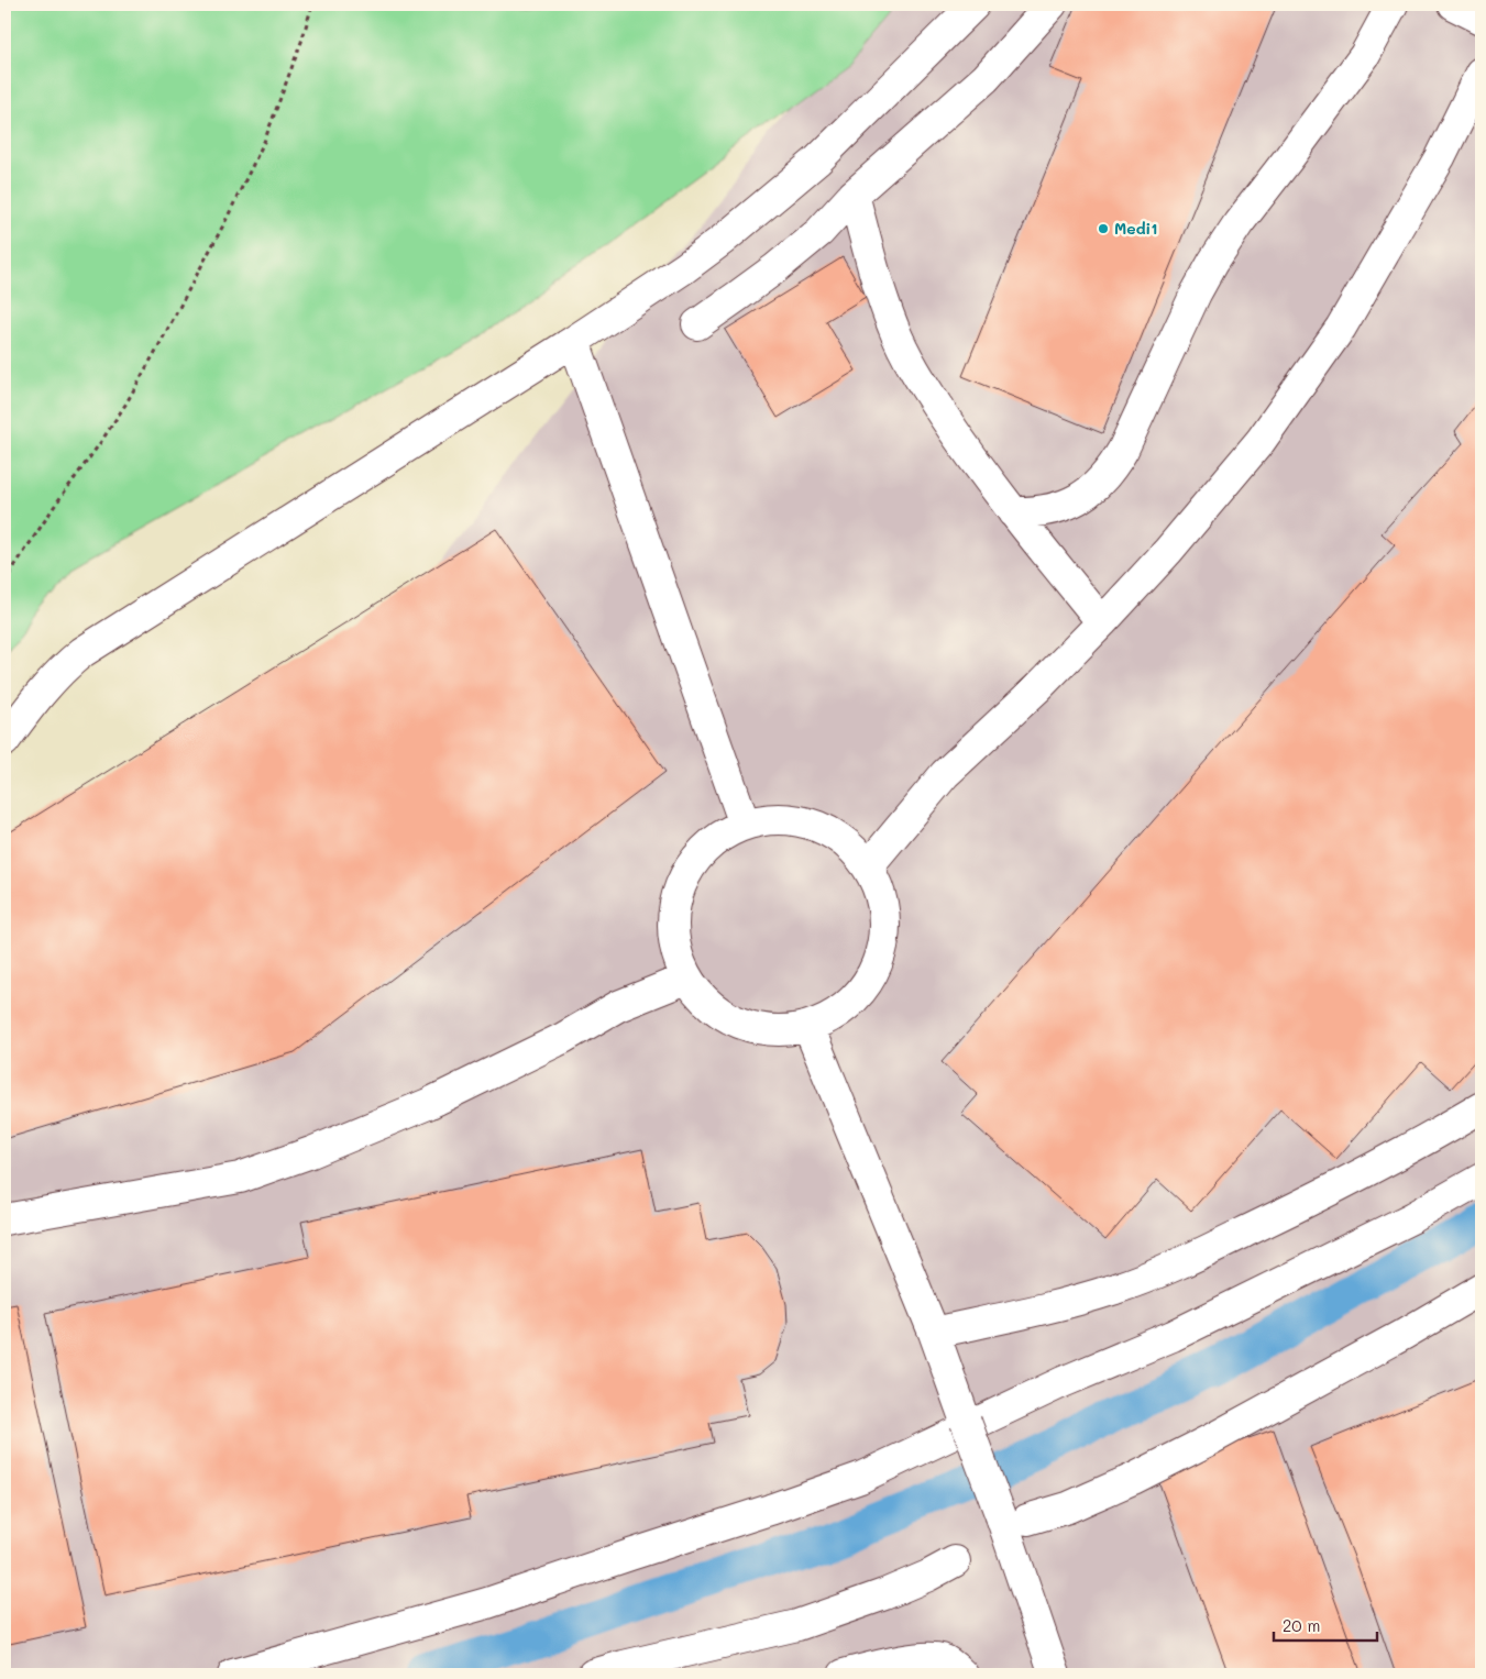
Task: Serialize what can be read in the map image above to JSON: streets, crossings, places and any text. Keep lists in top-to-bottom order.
{
  "places": ["Medi1"],
  "scale_bar": "20 m"
}
